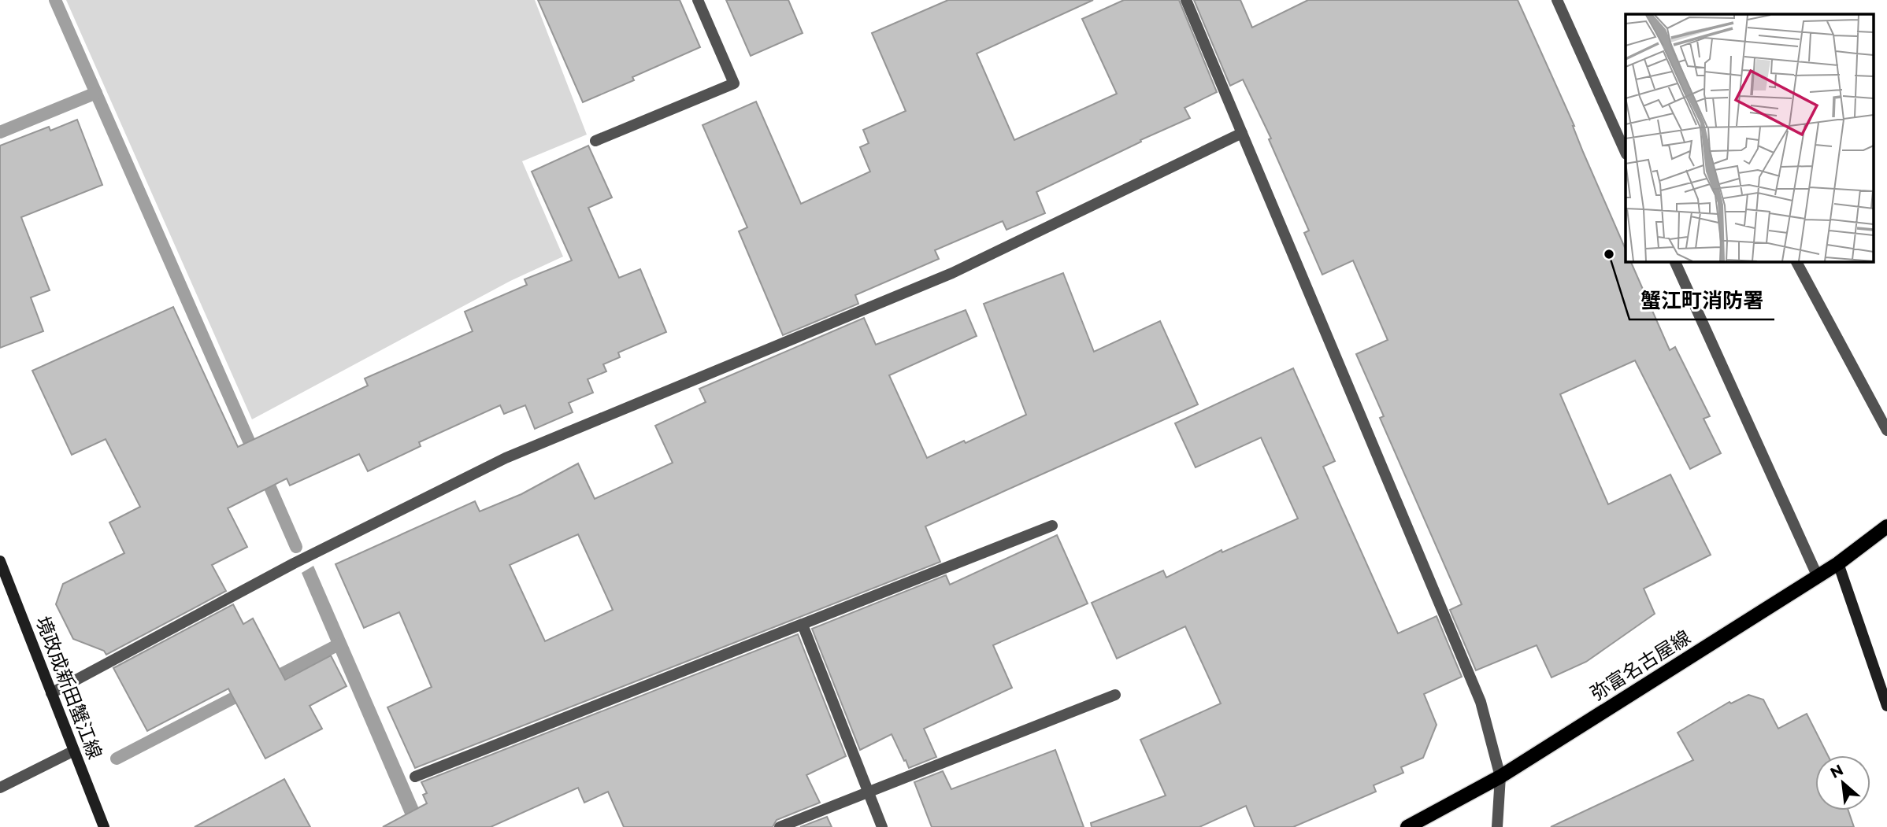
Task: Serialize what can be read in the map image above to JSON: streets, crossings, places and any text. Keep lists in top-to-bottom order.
{
  "streets": {
    "main road": ["弥富名古屋線", "境政成新田蟹江線"]
  },
  "places": ["蟹江町消防署"],
  "north": "top left"
}
